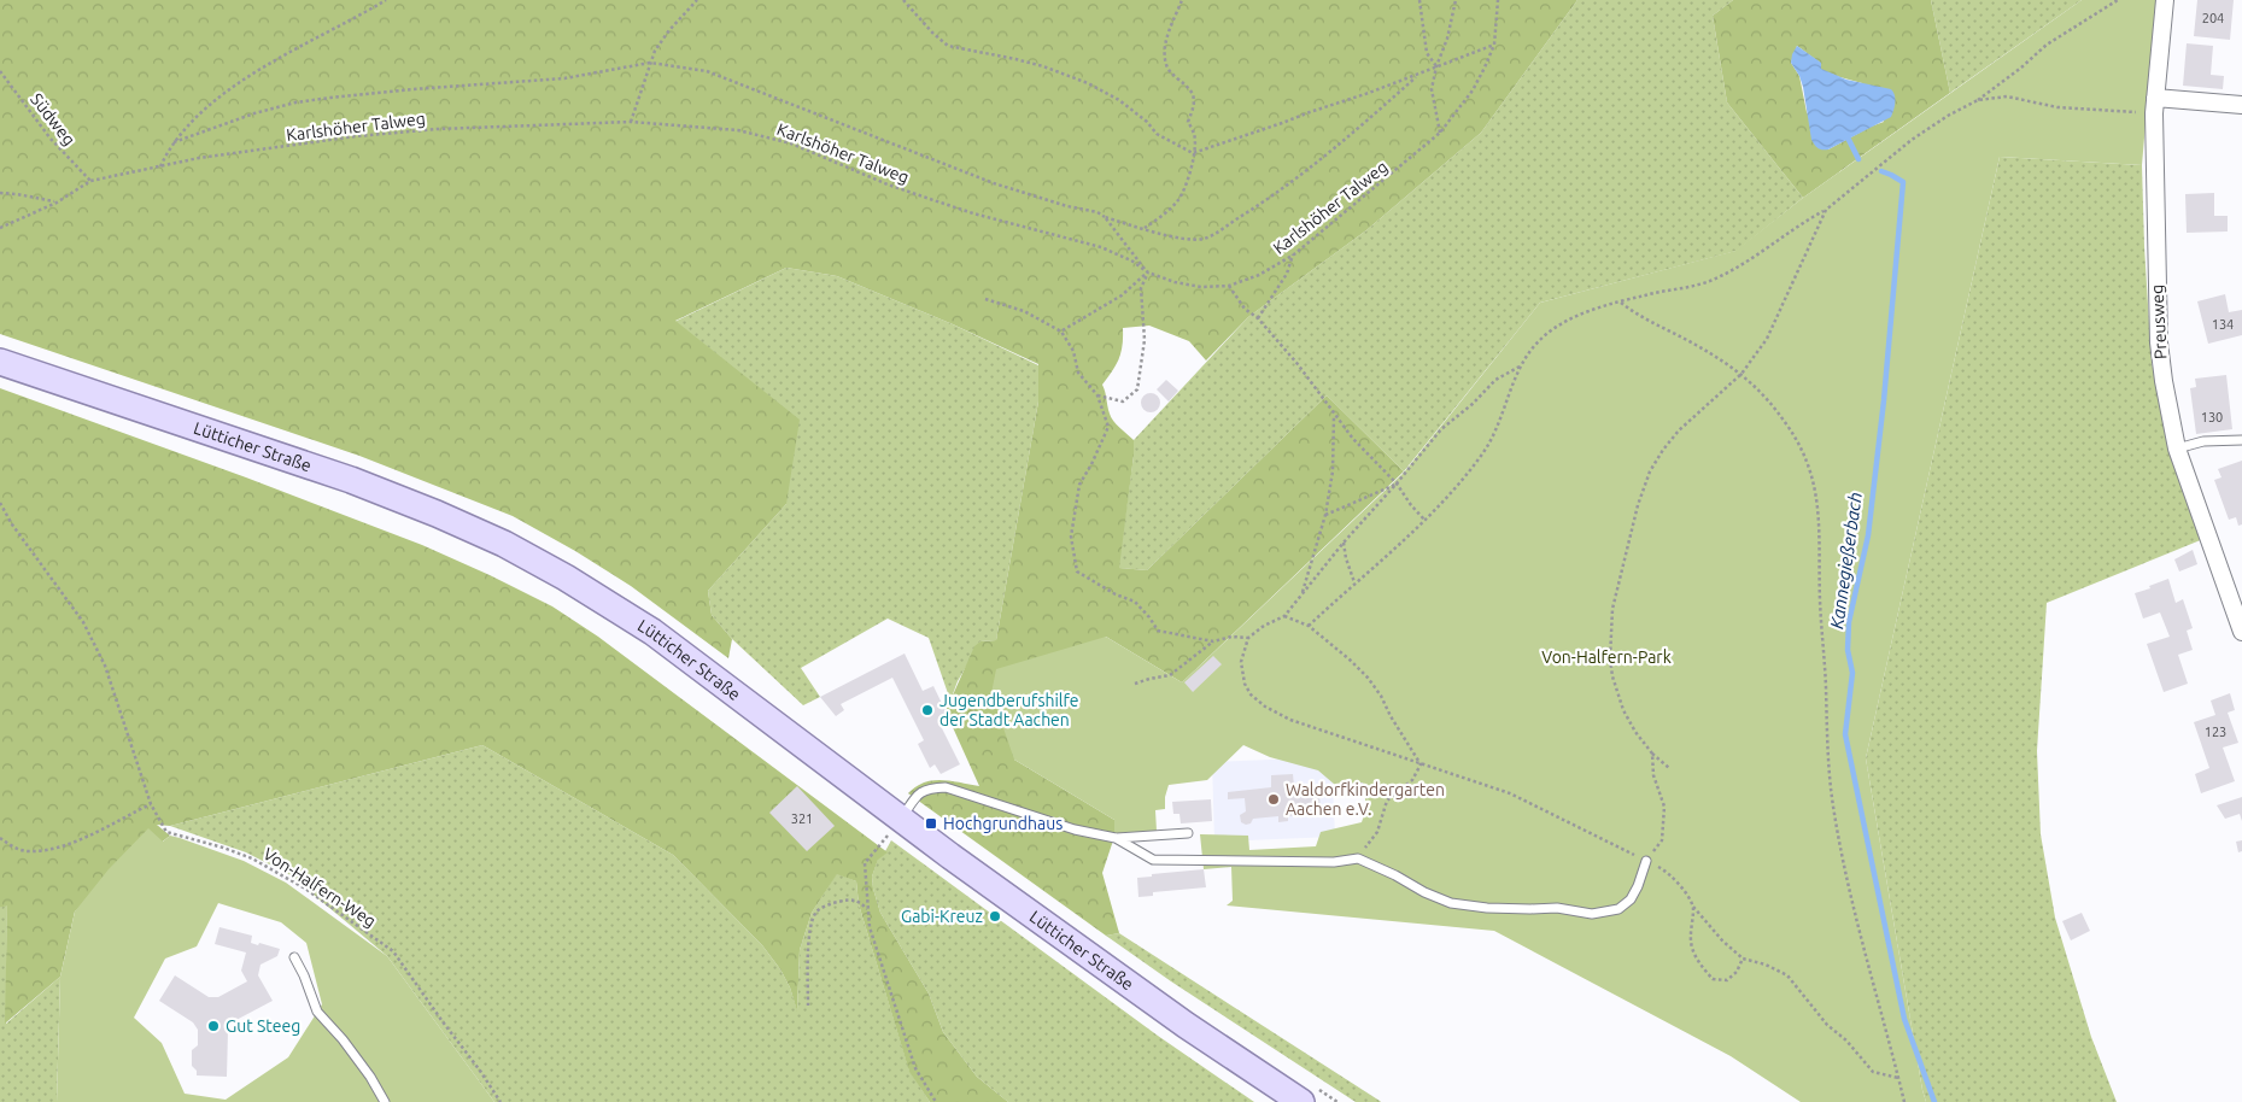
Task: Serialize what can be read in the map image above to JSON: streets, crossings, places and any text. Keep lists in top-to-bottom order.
{
  "streets": {
    "main road": ["Lütticher Straße"],
    "street": ["Preusweg"],
    "path": ["Südweg", "Karlshöher Talweg", "Von-Halfern-Weg"]
  },
  "crossings": [
    ["Südweg", "Karlshöher Talweg"]
  ],
  "water": ["Kannegießerbach"],
  "parks": ["Von-Halfern-Park"],
  "places": {
    "other": [
      "Jugendberufshilfe der Stadt Aachen",
      "Waldorfkindergarten Aachen e.V.",
      "Gabi-Kreuz",
      "Gut Steeg"
    ],
    "transit": ["Hochgrundhaus"]
  },
  "house_numbers": [
    "204",
    "134",
    "130",
    "123",
    "321"
  ]
}
